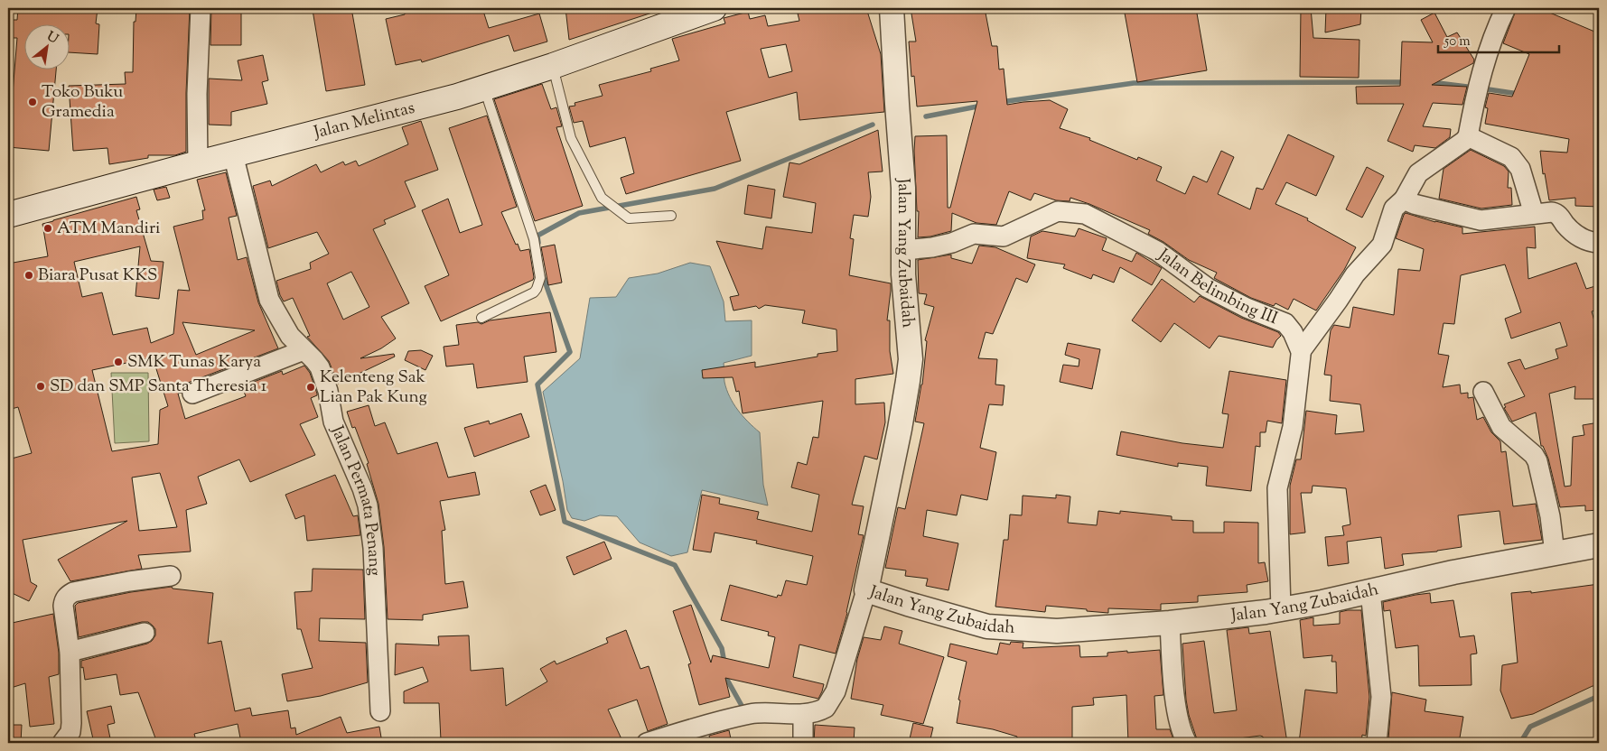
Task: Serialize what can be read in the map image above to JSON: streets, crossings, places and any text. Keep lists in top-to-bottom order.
{
  "streets": {
    "main road": ["Jalan Melintas"],
    "street": ["Jalan Yang Zubaidah", "Jalan Belimbing III", "Jalan Permata Penang"]
  },
  "crossings": [
    ["Jalan Melintas", "Jalan Permata Penang"],
    ["Jalan Yang Zubaidah", "Jalan Belimbing III"]
  ],
  "places": [
    "Toko Buku Gramedia",
    "ATM Mandiri",
    "Biara Pusat KKS",
    "SMK Tunas Karya",
    "SD dan SMP Santa Theresia 1",
    "Kelenteng Sak Lian Pak Kung"
  ],
  "scale_bar": "50 m",
  "north": "top right"
}
